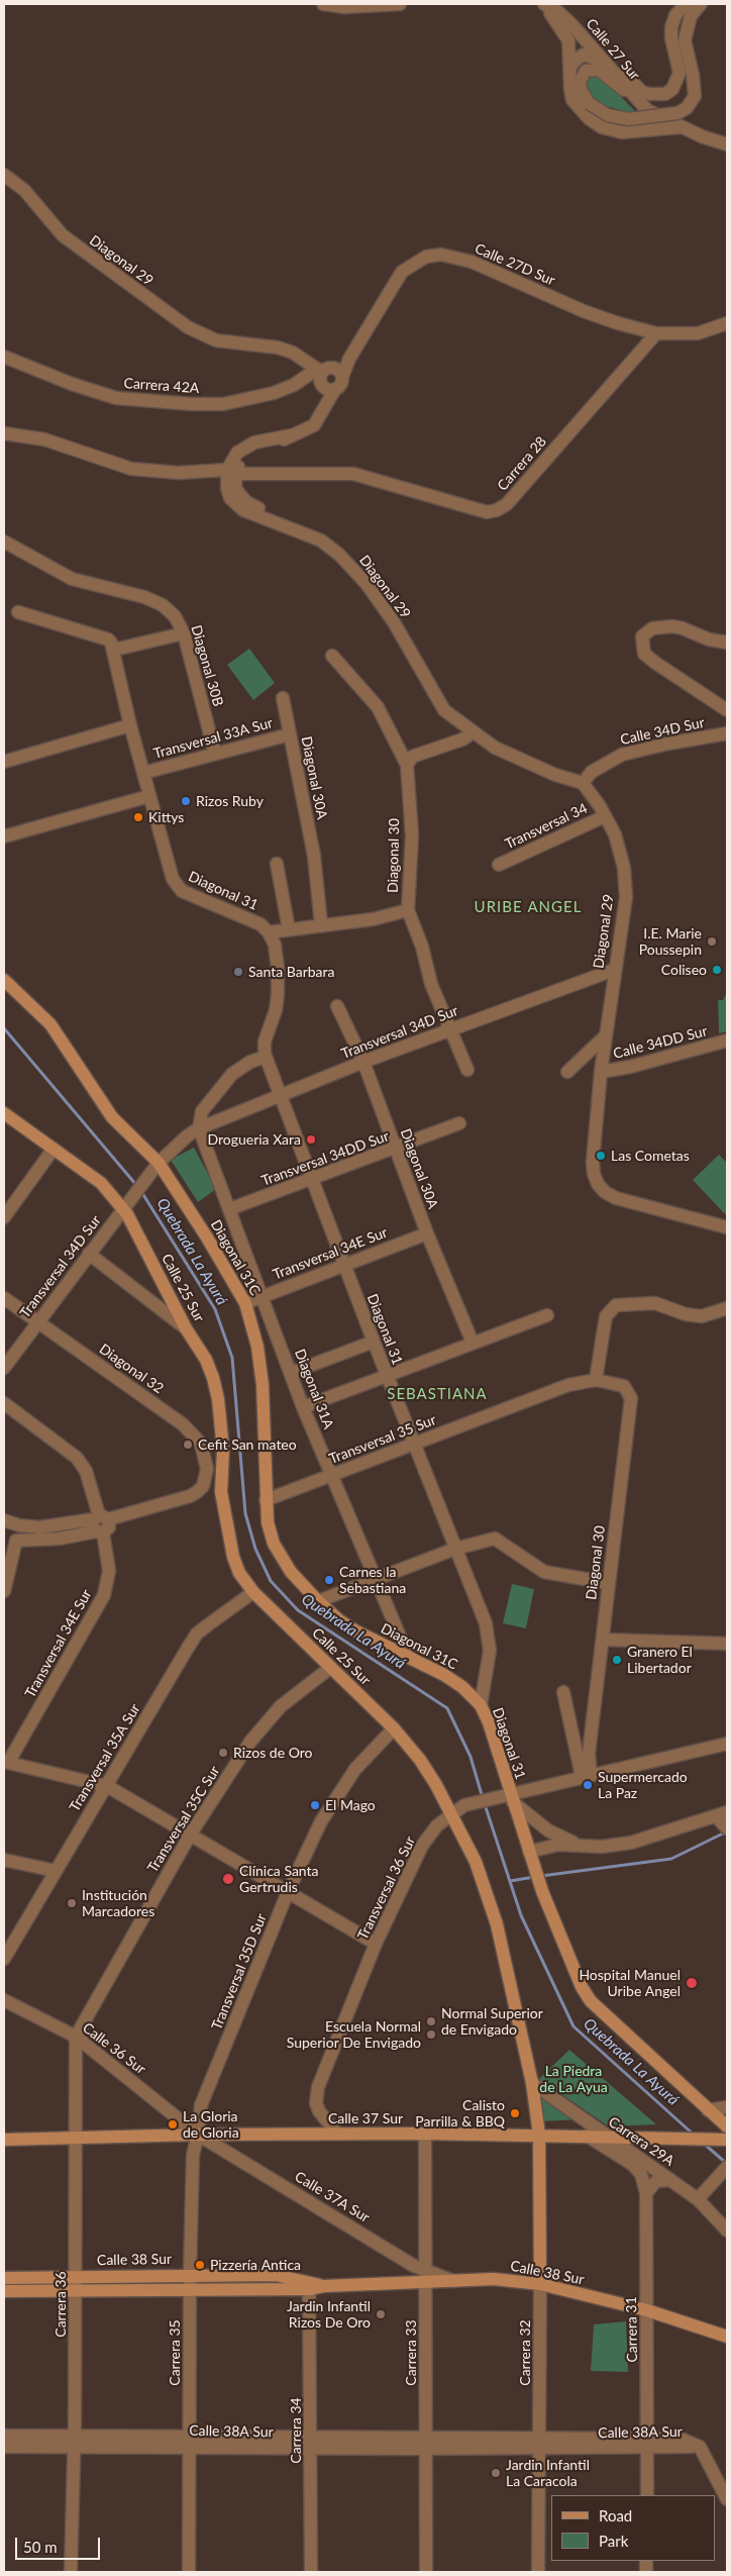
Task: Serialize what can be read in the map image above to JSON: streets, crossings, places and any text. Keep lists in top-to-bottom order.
{
  "streets": {
    "main road": [
      "Diagonal 31",
      "Diagonal 31C",
      "Calle 25 Sur",
      "Calle 37 Sur",
      "Calle 38 Sur",
      "Carrera 32"
    ],
    "street": [
      "Calle 27 Sur",
      "Diagonal 29",
      "Calle 27D Sur",
      "Carrera 42A",
      "Carrera 28",
      "Diagonal 30B",
      "Calle 34D Sur",
      "Transversal 33A Sur",
      "Diagonal 30A",
      "Transversal 34",
      "Diagonal 30",
      "Transversal 34D Sur",
      "Calle 34DD Sur",
      "Transversal 34DD Sur",
      "Transversal 34E Sur",
      "Diagonal 32",
      "Diagonal 31A",
      "Transversal 35 Sur",
      "Transversal 35A Sur",
      "Transversal 35C Sur",
      "Transversal 36 Sur",
      "Transversal 35D Sur",
      "Calle 36 Sur",
      "Carrera 29A",
      "Calle 37A Sur",
      "Carrera 36",
      "Carrera 31",
      "Carrera 35",
      "Carrera 33",
      "Carrera 34",
      "Calle 38A Sur"
    ]
  },
  "crossings": [
    ["Diagonal 29", "Calle 27D Sur"],
    ["Diagonal 29", "Carrera 42A"],
    ["Diagonal 29", "Carrera 28"],
    ["Diagonal 29", "Calle 34D Sur"],
    ["Diagonal 29", "Transversal 34"],
    ["Diagonal 29", "Transversal 34D Sur"],
    ["Diagonal 29", "Calle 34DD Sur"],
    ["Calle 27D Sur", "Carrera 42A"],
    ["Calle 27D Sur", "Carrera 28"],
    ["Diagonal 30B", "Transversal 33A Sur"],
    ["Transversal 33A Sur", "Diagonal 30A"],
    ["Transversal 33A Sur", "Diagonal 31"],
    ["Diagonal 30A", "Transversal 34D Sur"],
    ["Diagonal 30A", "Transversal 34DD Sur"],
    ["Diagonal 30A", "Transversal 34E Sur"],
    ["Diagonal 30", "Transversal 34D Sur"],
    ["Diagonal 30", "Transversal 35 Sur"],
    ["Diagonal 30", "Transversal 36 Sur"],
    ["Diagonal 31", "Transversal 34D Sur"],
    ["Diagonal 31", "Transversal 34DD Sur"],
    ["Diagonal 31", "Transversal 34E Sur"],
    ["Diagonal 31", "Diagonal 31C"],
    ["Diagonal 31", "Transversal 35 Sur"],
    ["Diagonal 31", "Transversal 36 Sur"],
    ["Transversal 34D Sur", "Diagonal 31C"],
    ["Transversal 34D Sur", "Calle 25 Sur"],
    ["Transversal 34D Sur", "Diagonal 32"],
    ["Transversal 34D Sur", "Diagonal 31A"],
    ["Transversal 34DD Sur", "Diagonal 31A"],
    ["Transversal 34E Sur", "Diagonal 31C"],
    ["Transversal 34E Sur", "Diagonal 32"],
    ["Transversal 34E Sur", "Diagonal 31A"],
    ["Diagonal 31C", "Diagonal 31A"],
    ["Diagonal 31C", "Transversal 35 Sur"],
    ["Calle 25 Sur", "Transversal 35A Sur"],
    ["Calle 25 Sur", "Transversal 35C Sur"],
    ["Calle 25 Sur", "Transversal 36 Sur"],
    ["Calle 25 Sur", "Transversal 35D Sur"],
    ["Calle 25 Sur", "Calle 37 Sur"],
    ["Calle 25 Sur", "Carrera 29A"],
    ["Calle 25 Sur", "Carrera 32"],
    ["Diagonal 31A", "Transversal 35 Sur"],
    ["Transversal 35C Sur", "Calle 36 Sur"],
    ["Transversal 35C Sur", "Carrera 36"],
    ["Transversal 36 Sur", "Calle 37 Sur"],
    ["Transversal 35D Sur", "Calle 36 Sur"],
    ["Transversal 35D Sur", "Calle 37 Sur"],
    ["Transversal 35D Sur", "Calle 37A Sur"],
    ["Transversal 35D Sur", "Carrera 35"],
    ["Calle 36 Sur", "Calle 37 Sur"],
    ["Calle 36 Sur", "Calle 37A Sur"],
    ["Calle 36 Sur", "Carrera 36"],
    ["Calle 36 Sur", "Carrera 35"],
    ["Calle 37 Sur", "Carrera 29A"],
    ["Calle 37 Sur", "Calle 37A Sur"],
    ["Calle 37 Sur", "Carrera 36"],
    ["Calle 37 Sur", "Carrera 35"],
    ["Calle 37 Sur", "Carrera 33"],
    ["Calle 37 Sur", "Carrera 32"],
    ["Calle 37A Sur", "Calle 38 Sur"],
    ["Calle 37A Sur", "Carrera 35"],
    ["Calle 37A Sur", "Carrera 33"],
    ["Calle 38 Sur", "Carrera 36"],
    ["Calle 38 Sur", "Carrera 31"],
    ["Calle 38 Sur", "Carrera 35"],
    ["Calle 38 Sur", "Carrera 33"],
    ["Calle 38 Sur", "Carrera 32"],
    ["Calle 38 Sur", "Carrera 34"],
    ["Carrera 36", "Calle 38A Sur"],
    ["Carrera 31", "Calle 38A Sur"],
    ["Carrera 35", "Calle 38A Sur"],
    ["Carrera 33", "Calle 38A Sur"],
    ["Carrera 32", "Calle 38A Sur"],
    ["Carrera 34", "Calle 38A Sur"]
  ],
  "districts": ["URIBE ANGEL", "SEBASTIANA"],
  "water": ["Quebrada La Ayurá"],
  "parks": ["La Piedra de La Ayua"],
  "places": [
    "Rizos Ruby",
    "Kittys",
    "I.E. Marie Poussepin",
    "Coliseo",
    "Santa Barbara",
    "Drogueria Xara",
    "Las Cometas",
    "Cefit San mateo",
    "Carnes la Sebastiana",
    "Granero El Libertador",
    "Rizos de Oro",
    "Supermercado La Paz",
    "El Mago",
    "Clínica Santa Gertrudis",
    "Institución Marcadores",
    "Hospital Manuel Uribe Angel",
    "Normal Superior de Envigado",
    "Escuela Normal Superior De Envigado",
    "Calisto Parrilla & BBQ",
    "La Gloria de Gloria",
    "Pizzería Antica",
    "Jardin Infantil Rizos De Oro",
    "Jardin Infantil La Caracola"
  ],
  "legend": ["Road", "Park"],
  "scale_bar": "50 m"
}
